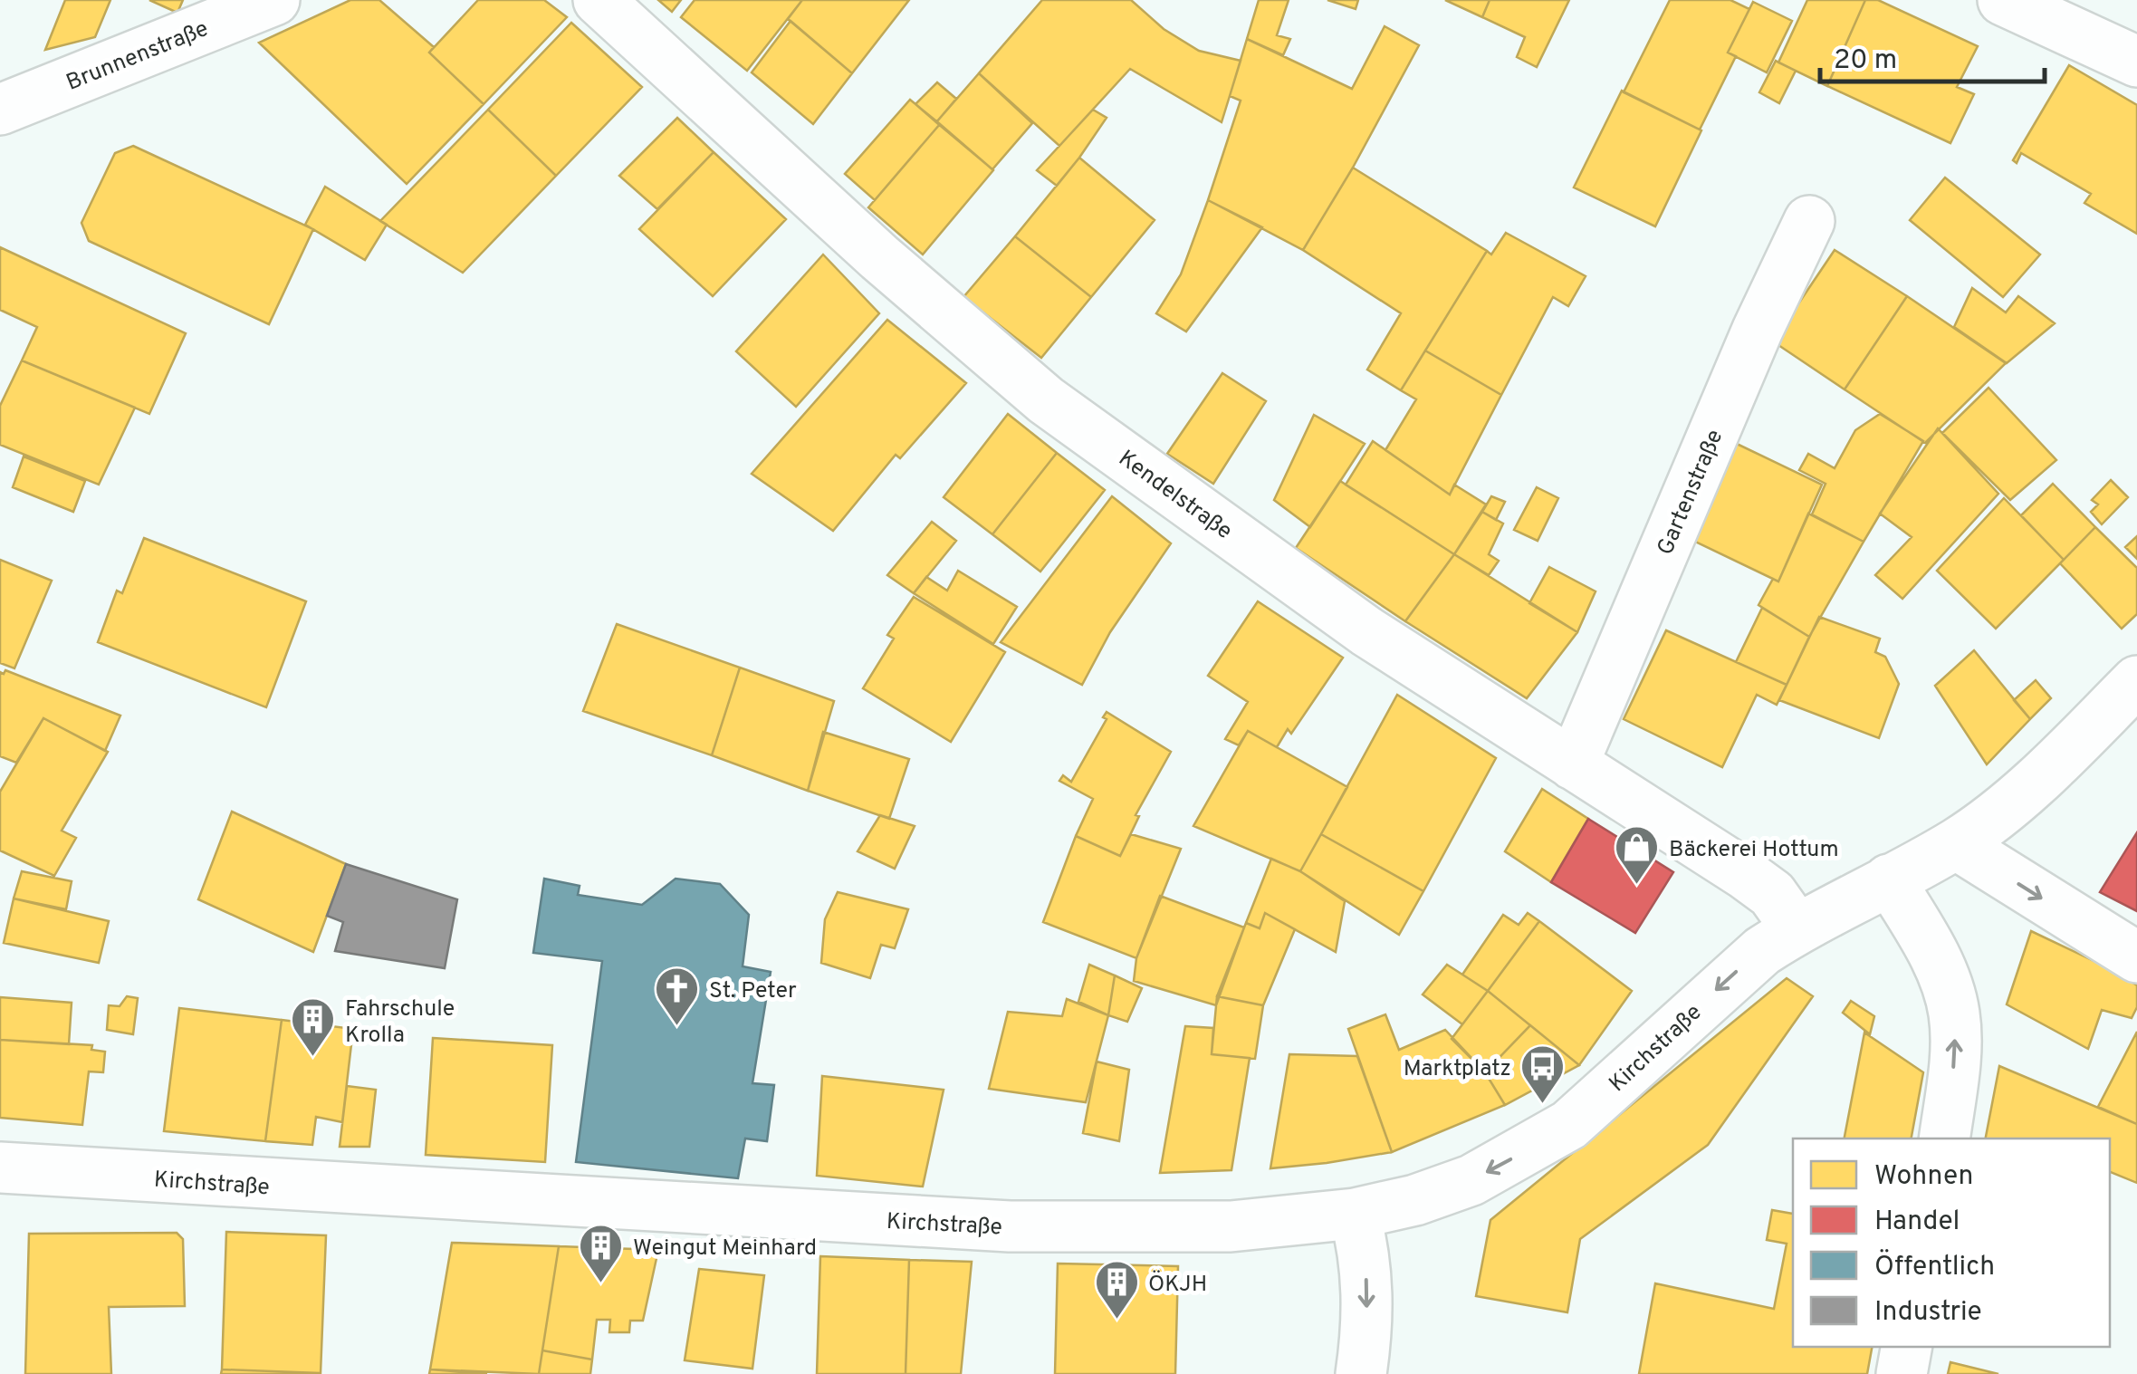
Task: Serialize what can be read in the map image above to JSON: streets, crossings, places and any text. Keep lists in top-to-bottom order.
{
  "streets": {
    "street": [
      "Brunnenstraße",
      "Gartenstraße",
      "Kendelstraße",
      "Kirchstraße"
    ]
  },
  "crossings": [
    ["Gartenstraße", "Kendelstraße"],
    ["Kendelstraße", "Kirchstraße"]
  ],
  "places": {
    "shop": ["Bäckerei Hottum"],
    "church": ["St. Peter"],
    "building": ["Fahrschule Krolla", "Weingut Meinhard", "ÖKJH"],
    "bus stop": ["Marktplatz"]
  },
  "legend": [
    "Wohnen",
    "Handel",
    "Öffentlich",
    "Industrie"
  ],
  "scale_bar": "20 m"
}
